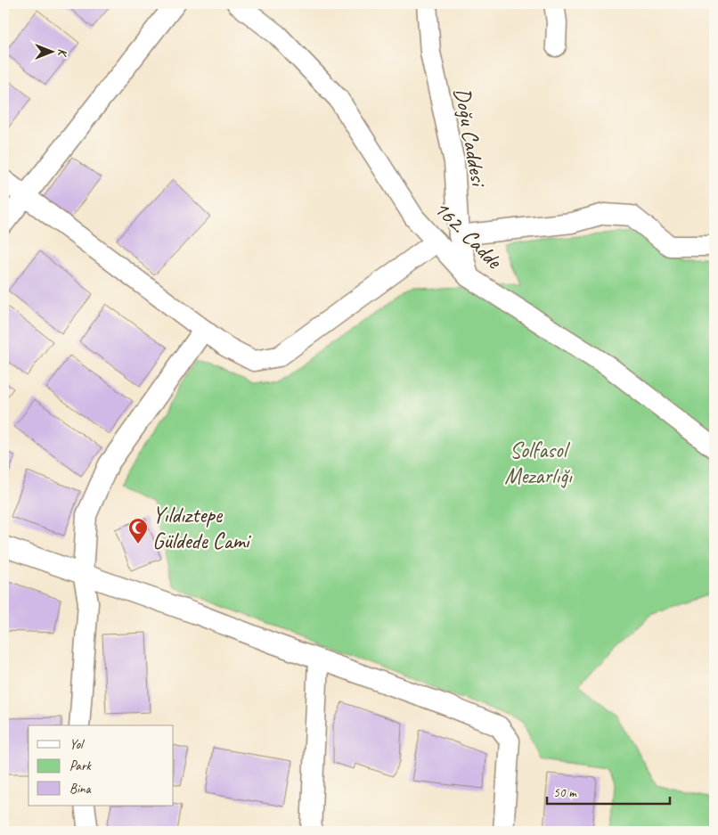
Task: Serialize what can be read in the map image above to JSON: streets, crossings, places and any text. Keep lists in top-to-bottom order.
{
  "streets": {
    "street": ["Doğu Caddesi", "162. Cadde"]
  },
  "crossings": [
    ["Doğu Caddesi", "162. Cadde"]
  ],
  "parks": ["Solfasol Mezarlığı"],
  "places": {
    "mosque": ["Yıldıztepe Güldede Cami"]
  },
  "legend": ["Yol", "Park", "Bina"],
  "scale_bar": "50 m",
  "north": "right"
}
